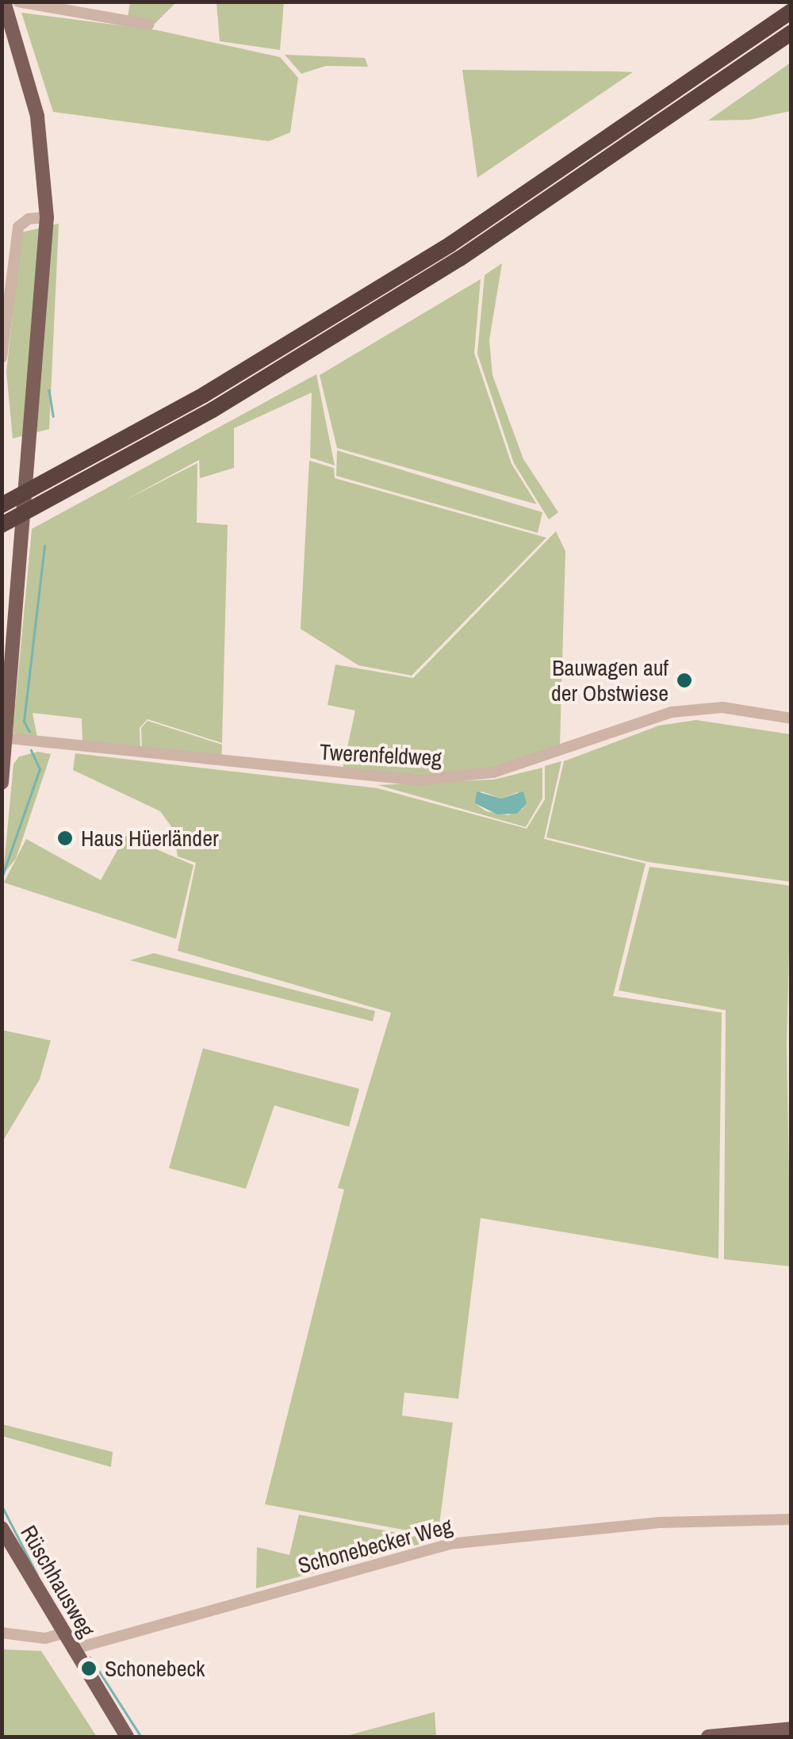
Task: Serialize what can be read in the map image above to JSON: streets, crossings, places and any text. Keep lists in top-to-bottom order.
{
  "streets": {
    "main road": ["Rüschhausweg"],
    "street": ["Twerenfeldweg", "Schonebecker Weg"]
  },
  "crossings": [
    ["Schonebecker Weg", "Rüschhausweg"]
  ],
  "places": ["Bauwagen auf der Obstwiese", "Haus Hüerländer", "Schonebeck"]
}
